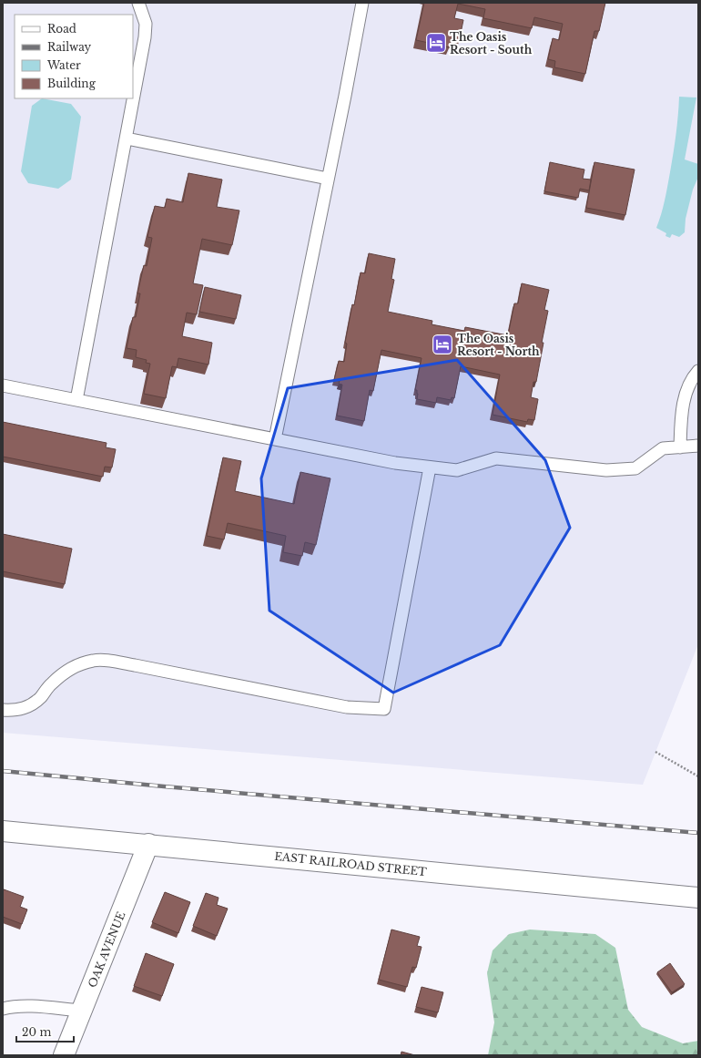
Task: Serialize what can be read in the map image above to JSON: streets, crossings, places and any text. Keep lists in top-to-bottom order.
{
  "streets": {
    "street": ["EAST RAILROAD STREET", "OAK AVENUE"]
  },
  "crossings": [
    ["EAST RAILROAD STREET", "OAK AVENUE"]
  ],
  "places": {
    "hotel": ["The Oasis Resort - South", "The Oasis Resort - North"]
  },
  "legend": [
    "Road",
    "Railway",
    "Water",
    "Building"
  ],
  "scale_bar": "20 m"
}
